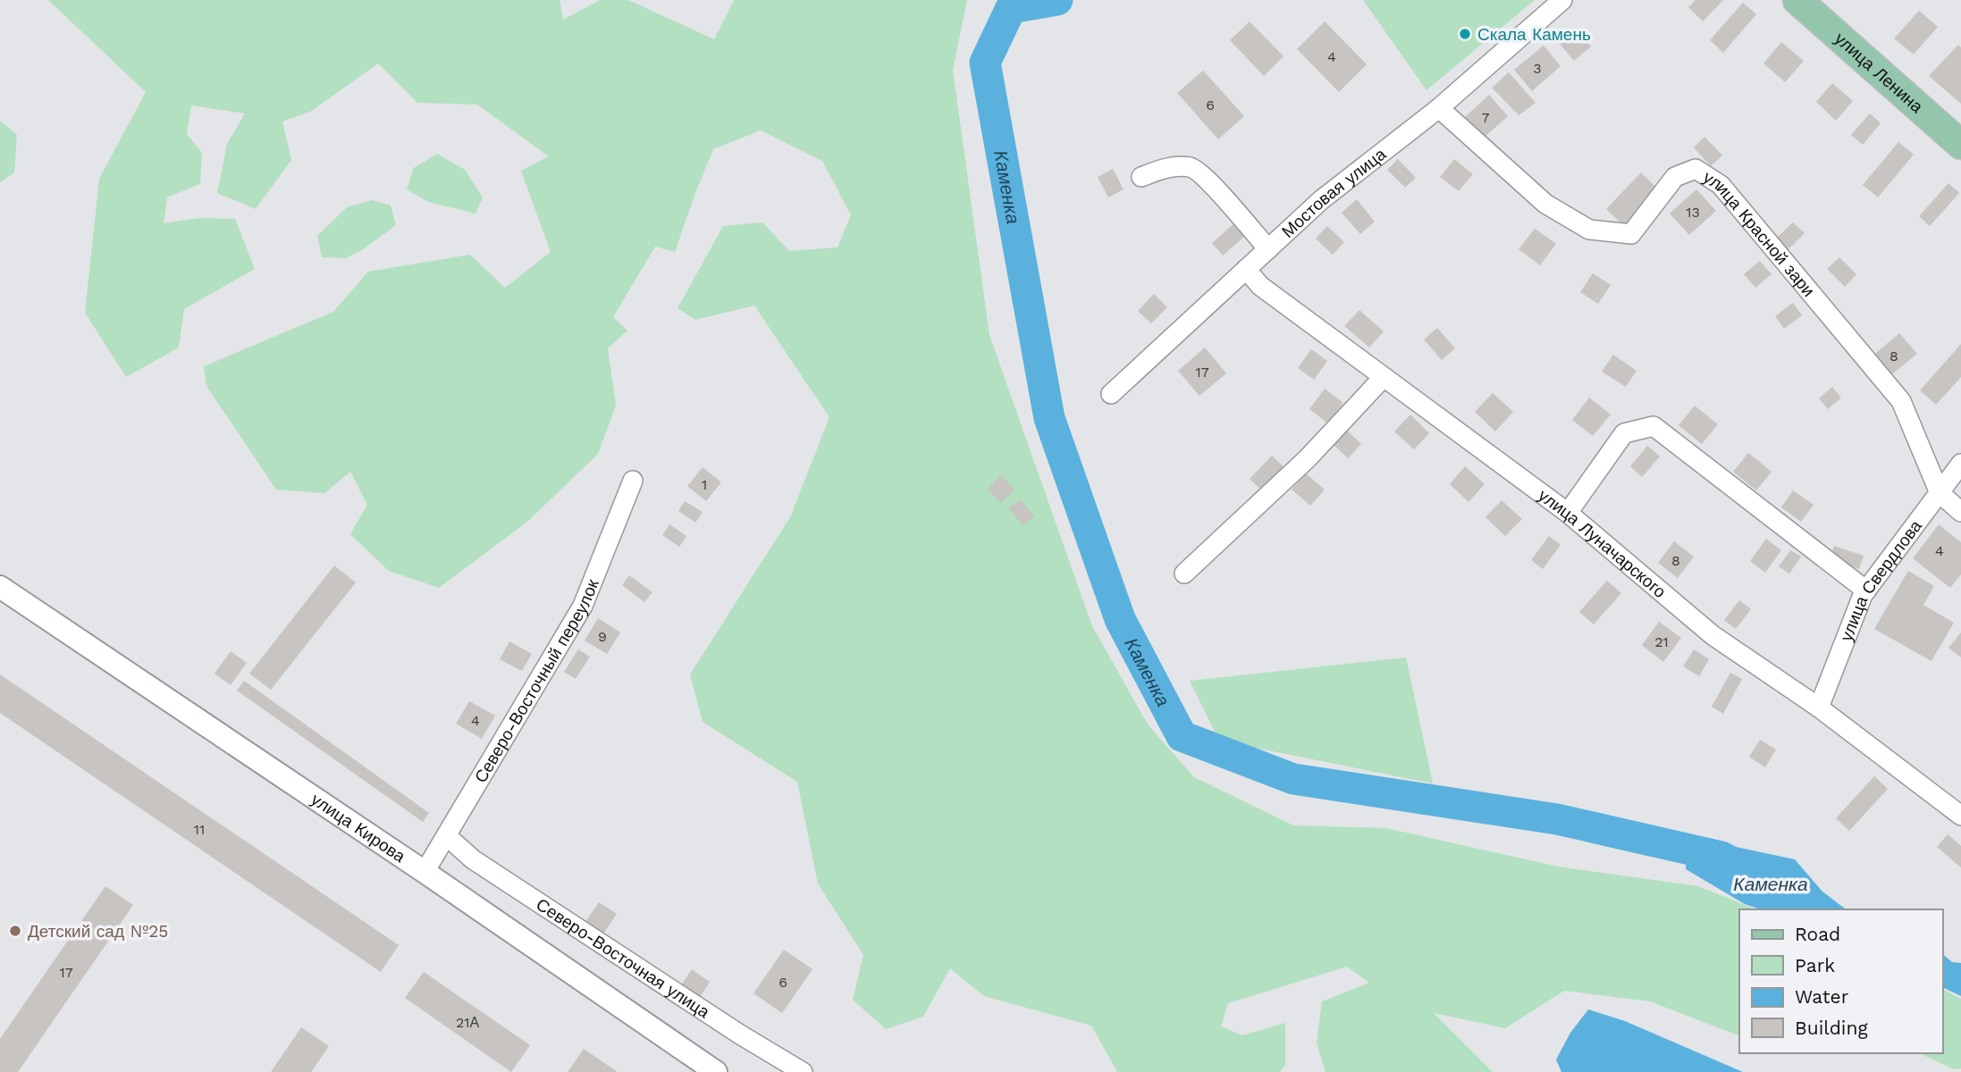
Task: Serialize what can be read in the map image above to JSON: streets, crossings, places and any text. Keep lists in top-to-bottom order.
{
  "streets": {
    "main road": ["улица Ленина"],
    "street": [
      "Мостовая улица",
      "улица Красной зари",
      "улица Луначарского",
      "улица Свердлова",
      "Северо-Восточный переулок",
      "улица Кирова",
      "Северо-Восточная улица"
    ]
  },
  "crossings": [
    ["Мостовая улица", "улица Красной зари"],
    ["Мостовая улица", "улица Луначарского"],
    ["улица Красной зари", "улица Свердлова"],
    ["улица Луначарского", "улица Свердлова"],
    ["Северо-Восточный переулок", "улица Кирова"],
    ["Северо-Восточный переулок", "Северо-Восточная улица"]
  ],
  "water": ["Каменка"],
  "places": ["Скала Камень", "Детский сад №25"],
  "house_numbers": [
    "4",
    "3",
    "6",
    "7",
    "13",
    "8",
    "17",
    "1",
    "4",
    "8",
    "9",
    "21",
    "4",
    "11",
    "17",
    "6",
    "21А"
  ],
  "legend": [
    "Road",
    "Park",
    "Water",
    "Building"
  ]
}
